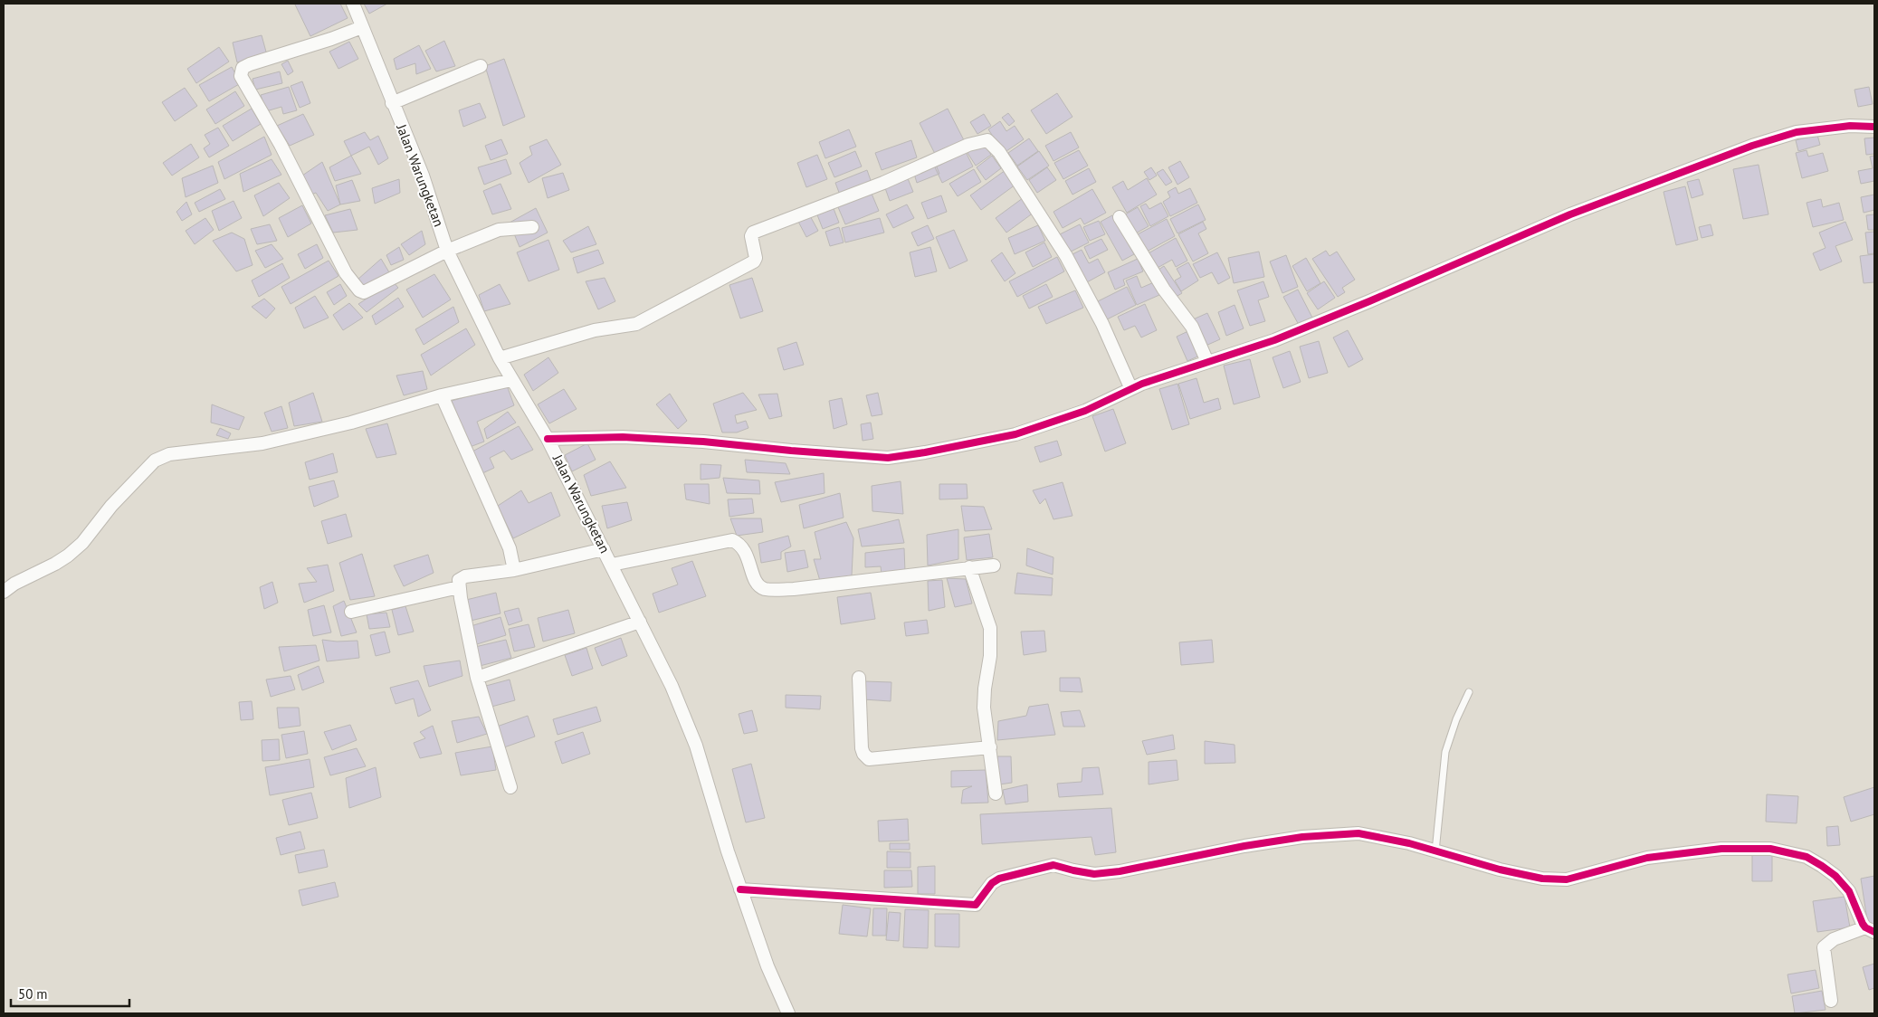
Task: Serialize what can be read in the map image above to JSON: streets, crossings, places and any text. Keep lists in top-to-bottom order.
{
  "streets": {
    "street": ["Jalan Warungketan"]
  },
  "scale_bar": "50 m"
}
